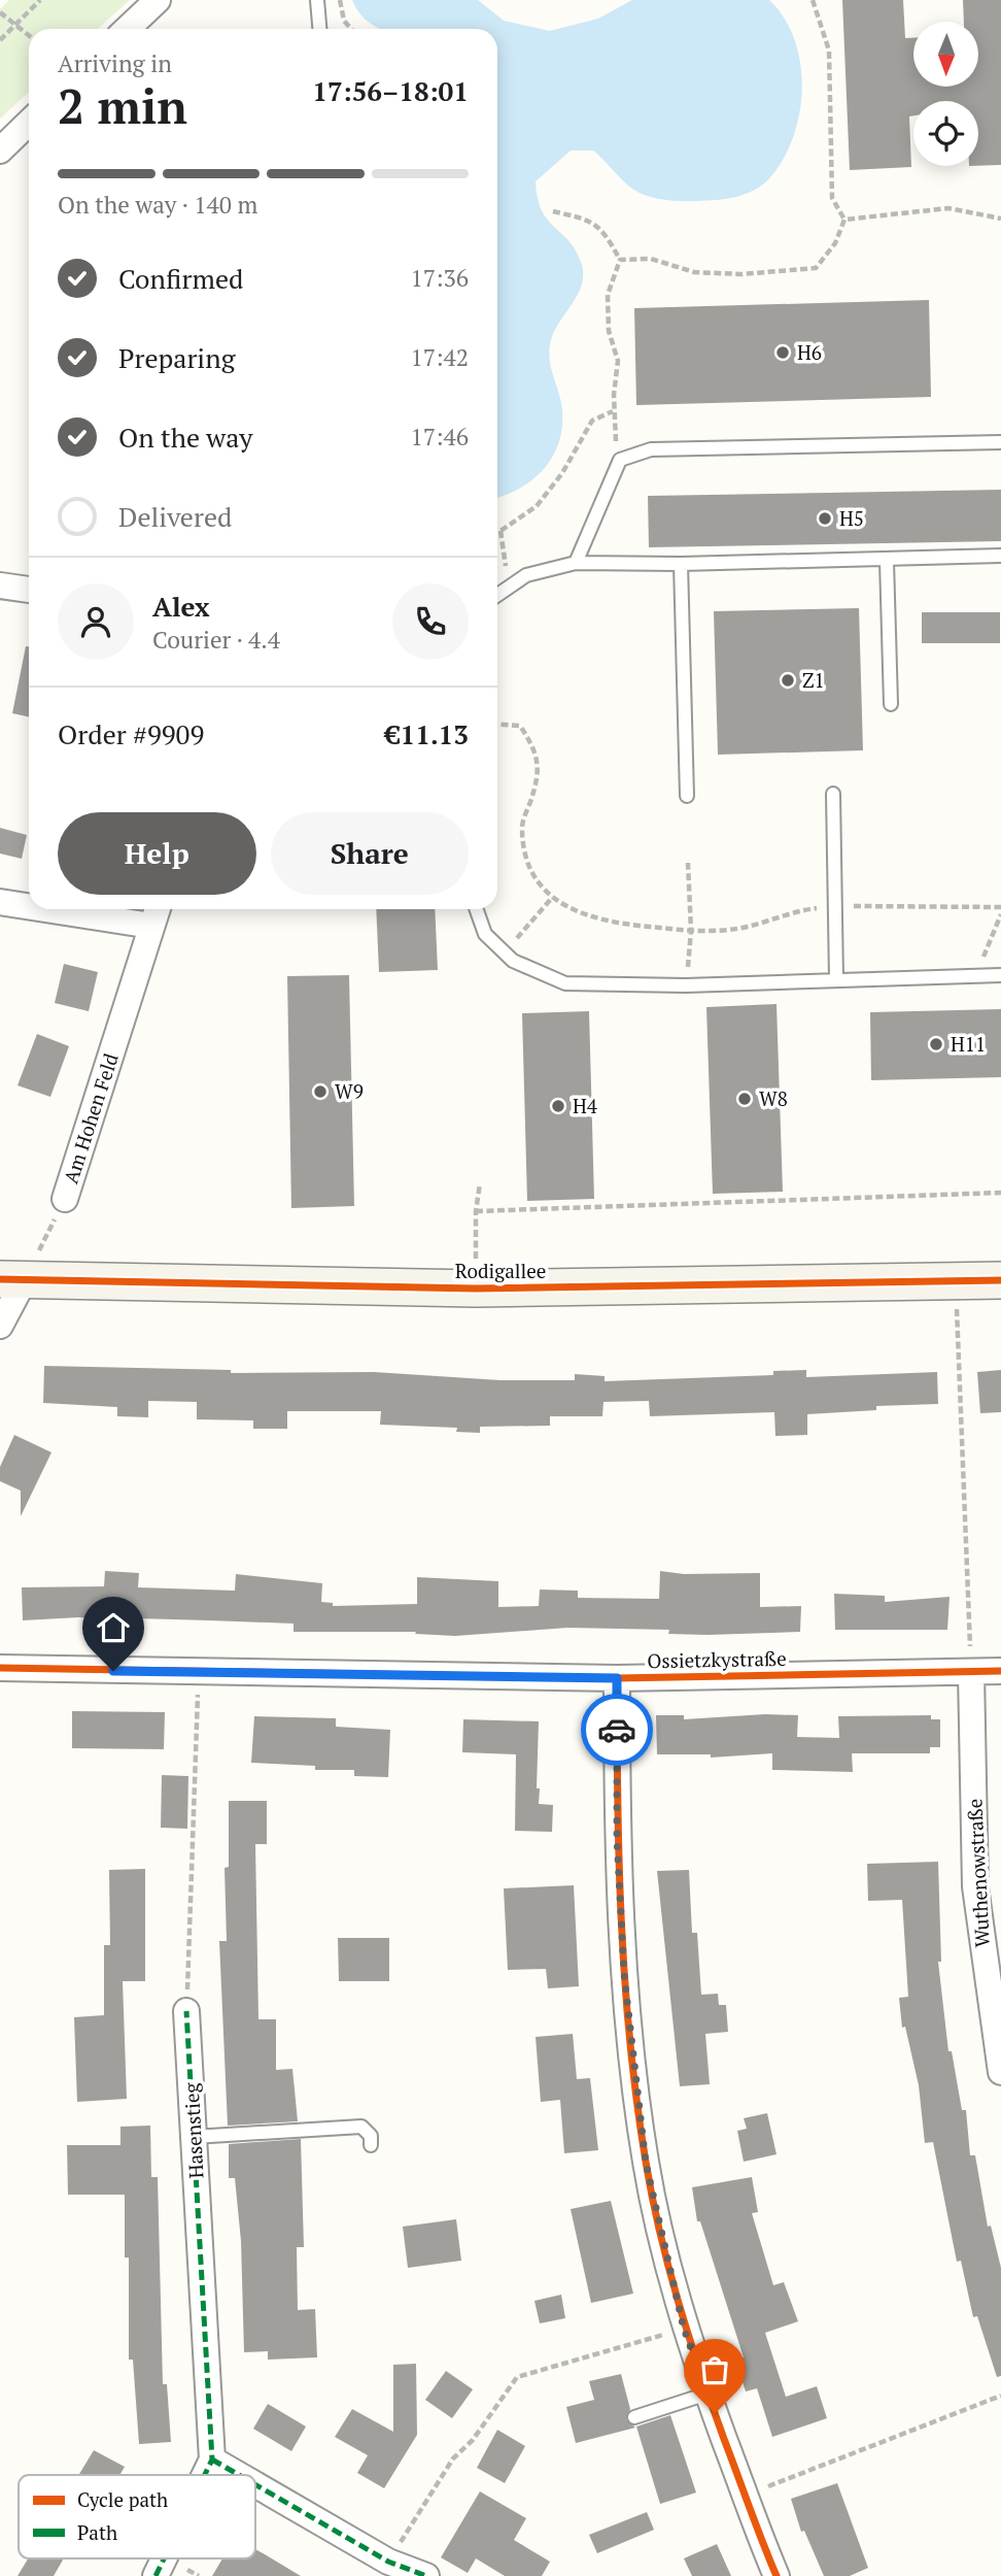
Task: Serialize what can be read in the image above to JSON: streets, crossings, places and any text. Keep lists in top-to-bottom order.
{
  "streets": {
    "main road": ["Rodigallee"],
    "street": [
      "Am Hohen Feld",
      "Ossietzkystraße",
      "Wuthenowstraße",
      "Hasenstieg"
    ]
  },
  "crossings": [
    ["Am Hohen Feld", "Rodigallee"],
    ["Ossietzkystraße", "Wuthenowstraße"]
  ],
  "places": [
    "H6",
    "H5",
    "Z1",
    "H11",
    "W9",
    "W8",
    "H4"
  ],
  "legend": ["Cycle path", "Path"],
  "north": "bottom",
  "page": {
    "heading": ["2 min", "Arriving in", "17:56–18:01"],
    "panel": [
      "Alex",
      "Courier · 4.4",
      "Order #9909",
      "€11.13"
    ],
    "bar": "On the way · 140 m",
    "list": [
      ["Confirmed", "17:36"],
      ["Preparing", "17:42"],
      ["On the way", "17:46"],
      "Delivered"
    ],
    "buttons": ["Help", "Share"]
  }
}
